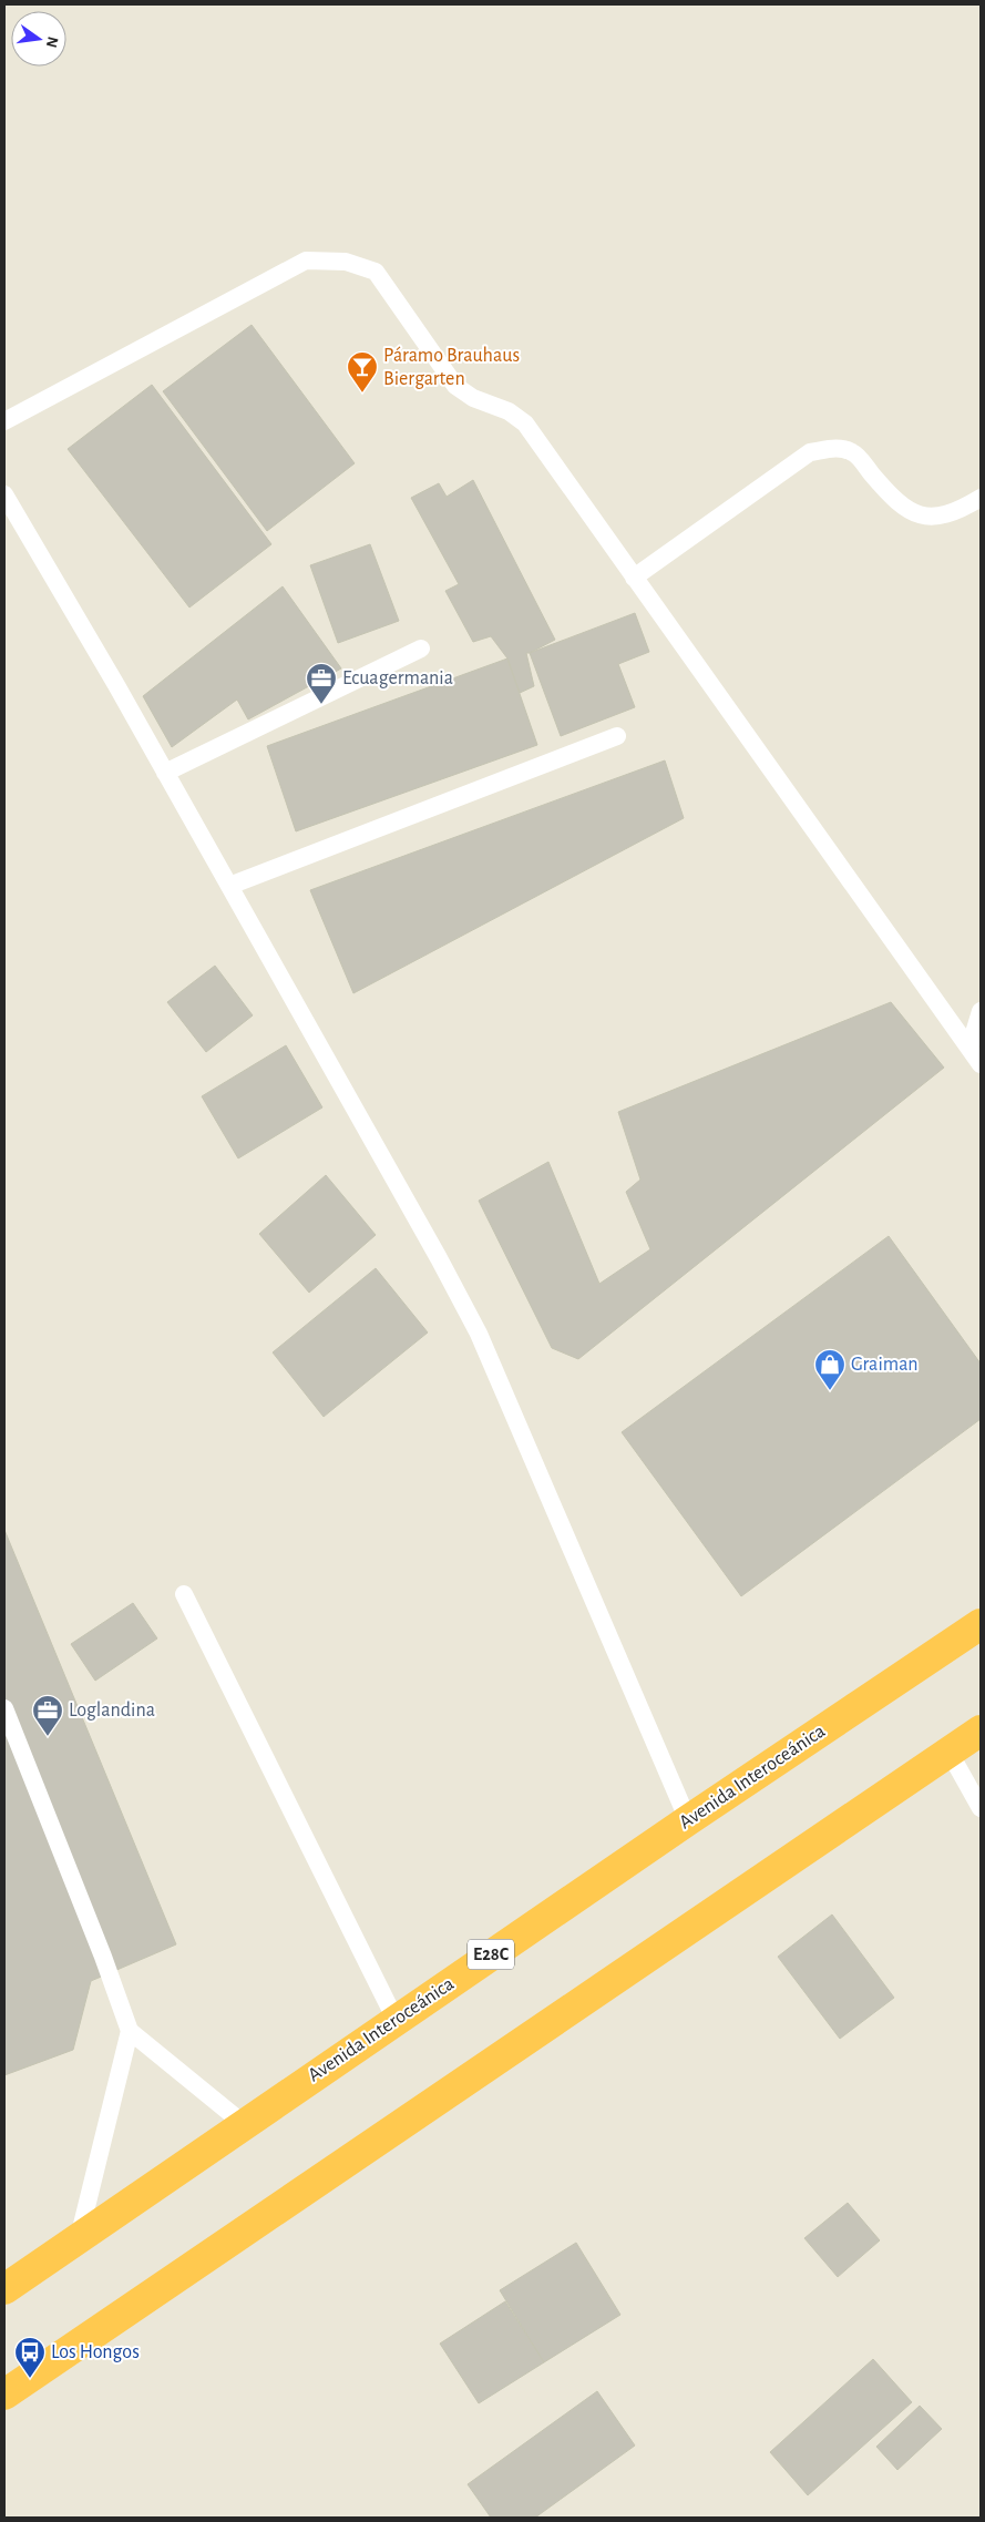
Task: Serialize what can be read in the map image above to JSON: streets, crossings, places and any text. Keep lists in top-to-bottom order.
{
  "streets": {
    "highway": ["Avenida Interoceánica", "E28C"]
  },
  "places": {
    "bar": ["Páramo Brauhaus Biergarten"],
    "office": ["Ecuagermania", "Loglandina"],
    "shop": ["Graiman"],
    "bus stop": ["Los Hongos"]
  },
  "north": "right"
}
